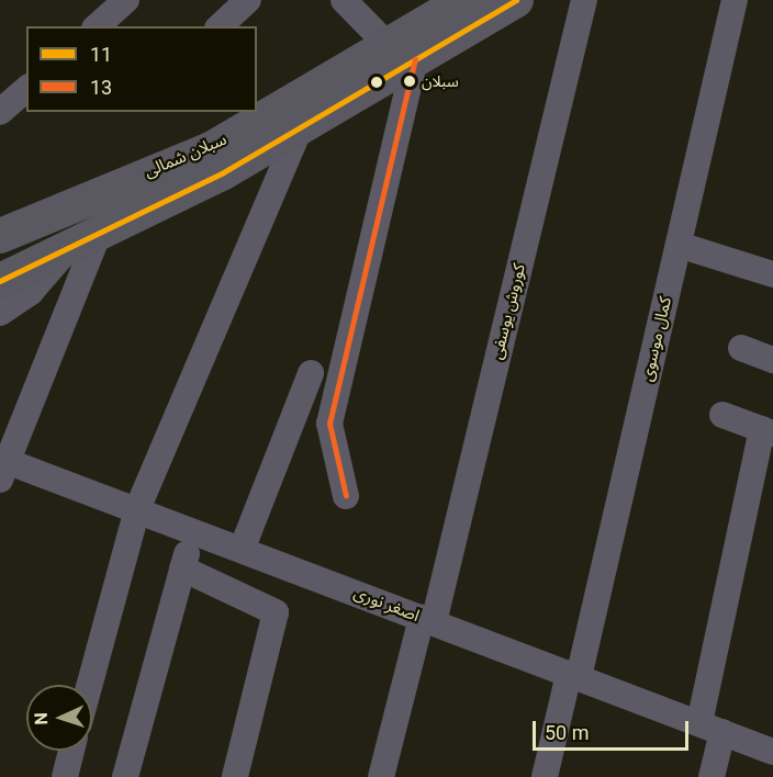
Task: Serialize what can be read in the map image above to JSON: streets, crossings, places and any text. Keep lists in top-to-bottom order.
{
  "streets": {
    "main road": ["سبلان شمالی"],
    "street": ["کوروش یوسفی", "کمال موسوی", "اصغر نوری"]
  },
  "crossings": [
    ["کوروش یوسفی", "اصغر نوری"],
    ["کمال موسوی", "اصغر نوری"]
  ],
  "places": ["سبلان"],
  "lines": ["transit line 11", "transit line 13"],
  "legend": ["11", "13"],
  "scale_bar": "50 m",
  "north": "left"
}
